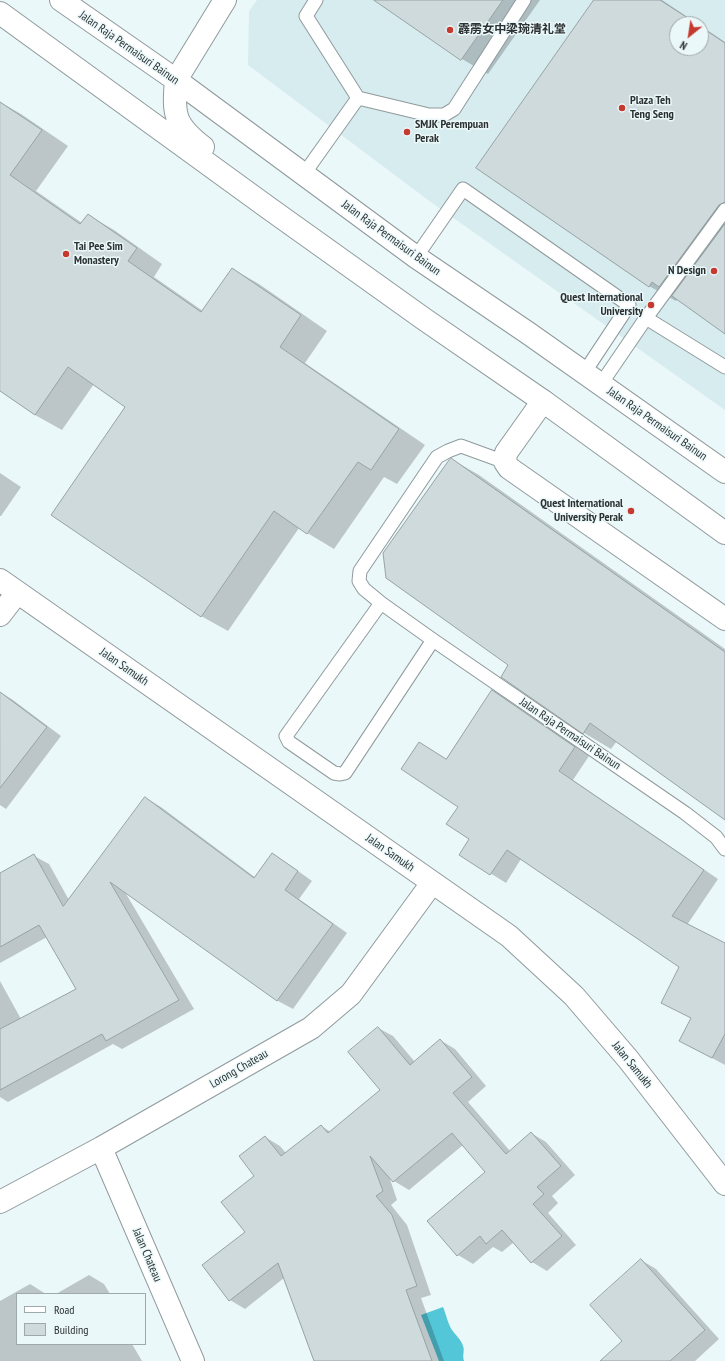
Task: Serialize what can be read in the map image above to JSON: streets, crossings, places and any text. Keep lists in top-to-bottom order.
{
  "streets": {
    "street": [
      "Jalan Raja Permaisuri Bainun",
      "Jalan Samukh",
      "Lorong Chateau",
      "Jalan Chateau"
    ]
  },
  "crossings": [
    ["Jalan Samukh", "Lorong Chateau"],
    ["Lorong Chateau", "Jalan Chateau"]
  ],
  "places": [
    "霹雳女中梁琬清礼堂",
    "Plaza Teh Teng Seng",
    "SMJK Perempuan Perak",
    "Tai Pee Sim Monastery",
    "N Design",
    "Quest International University",
    "Quest International University Perak"
  ],
  "legend": ["Road", "Building"],
  "north": "bottom left"
}
